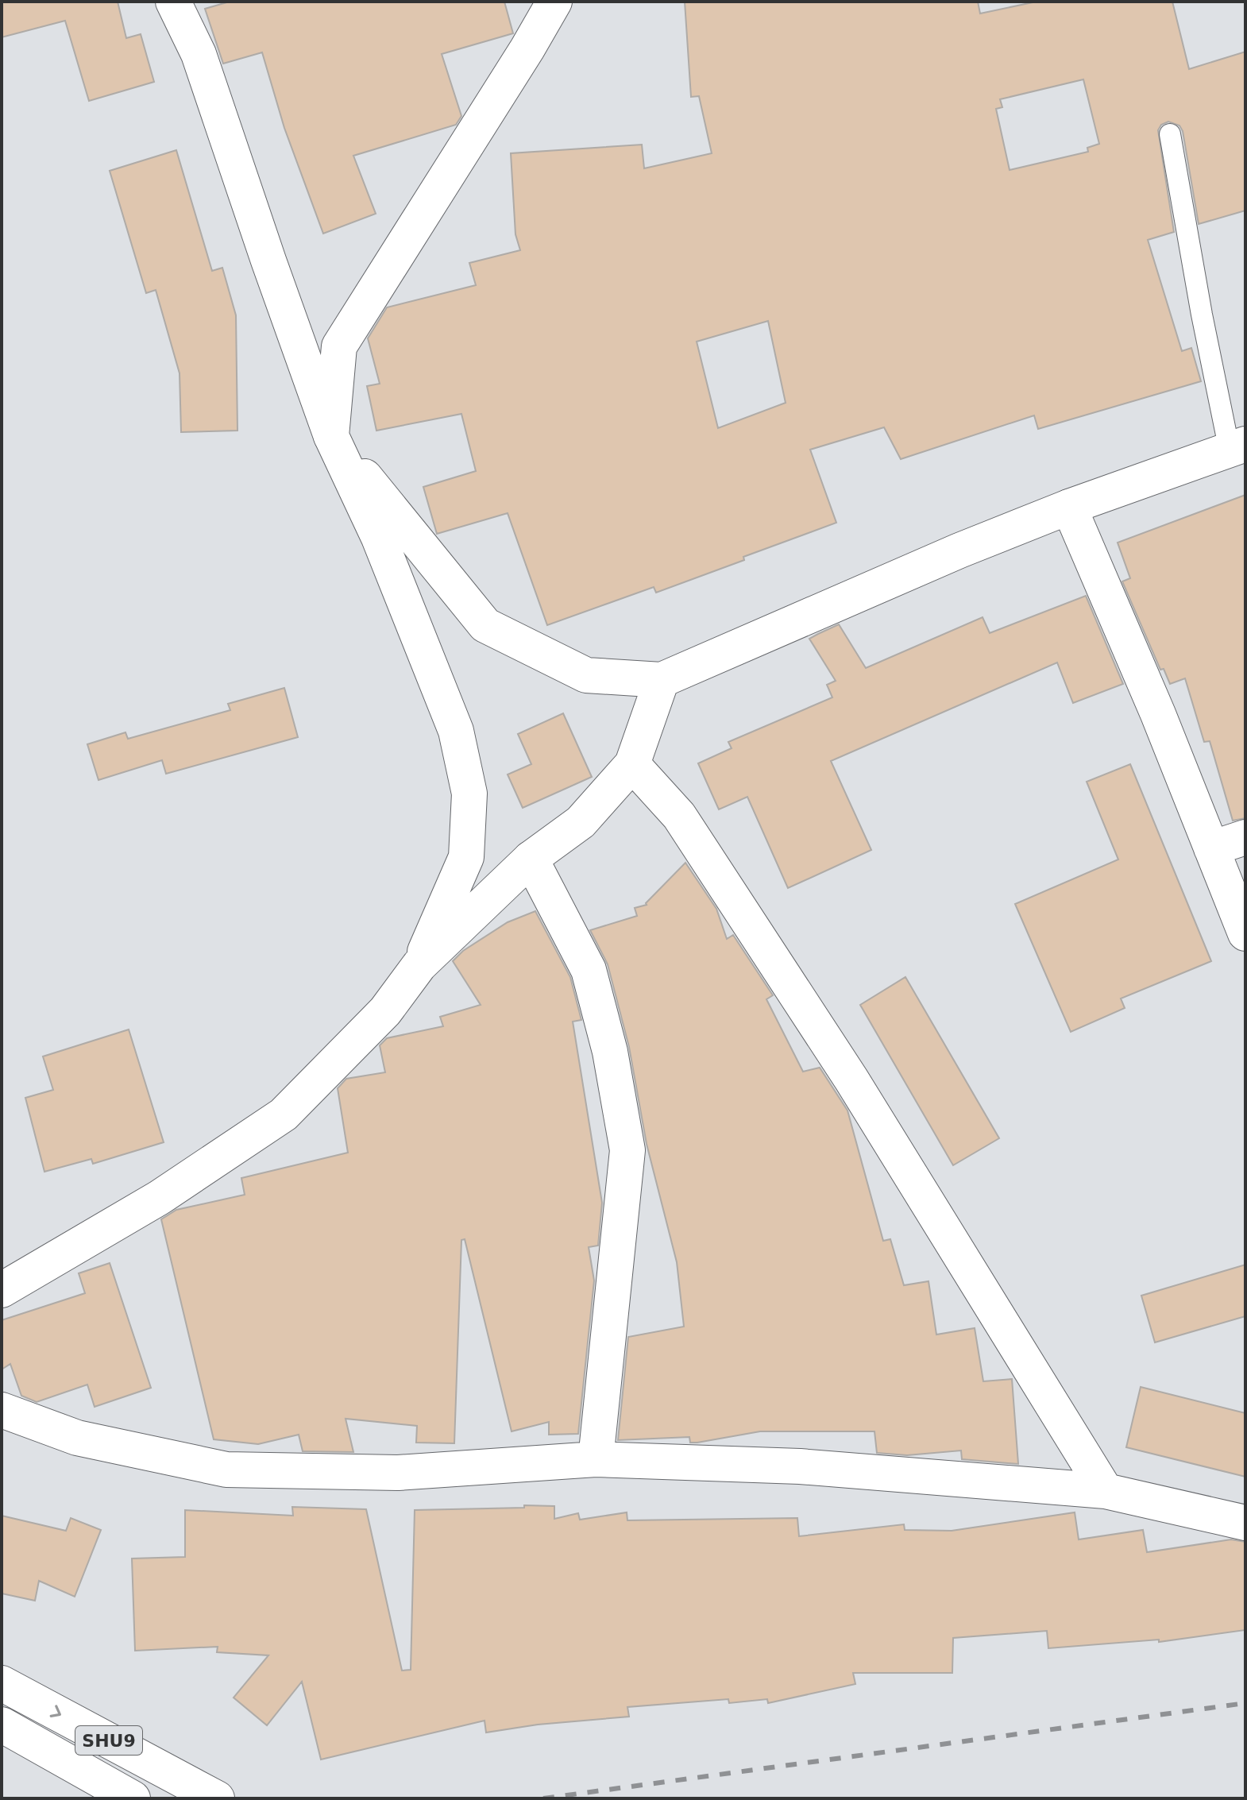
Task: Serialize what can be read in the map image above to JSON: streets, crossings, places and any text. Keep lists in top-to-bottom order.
{
  "streets": {
    "street": ["SHU9"]
  }
}
